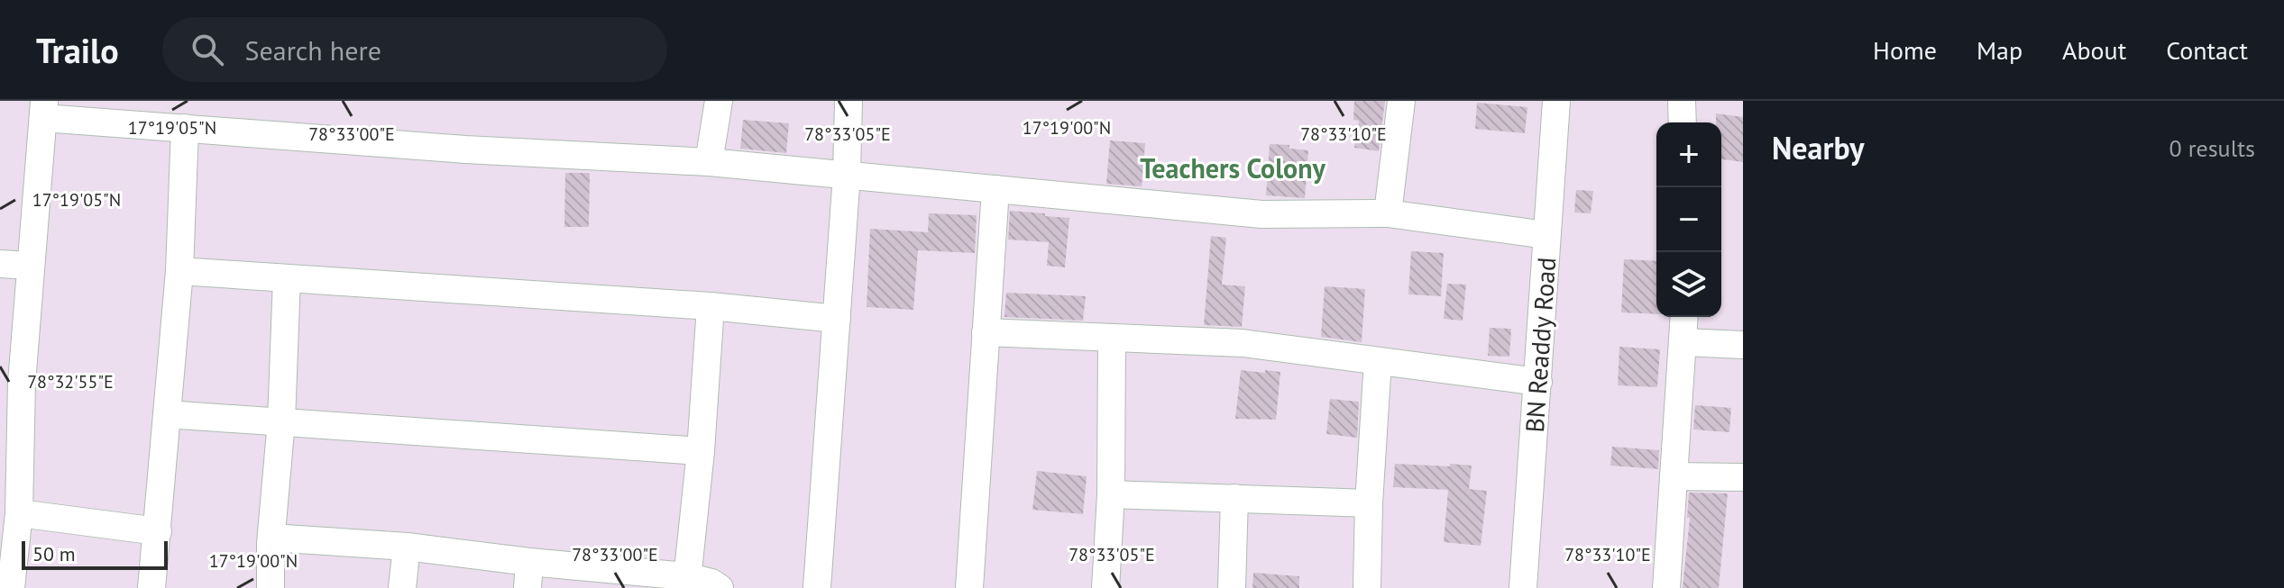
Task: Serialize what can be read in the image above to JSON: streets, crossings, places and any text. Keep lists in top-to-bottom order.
{
  "streets": {
    "street": ["BN Readdy Road"]
  },
  "districts": ["Teachers Colony"],
  "scale_bar": "50 m",
  "page": {
    "header": "Trailo",
    "search": "Search here",
    "nav": [
      "Home",
      "Map",
      "About",
      "Contact"
    ],
    "heading": ["Nearby", "0 results"],
    "map_buttons": ["+", "−"],
    "scale": "50 m"
  },
  "coordinates": [
    "17°19'05\"N",
    "17°19'00\"N",
    "78°33'00\"E",
    "78°33'05\"E",
    "78°33'10\"E",
    "78°32'55\"E"
  ]
}
